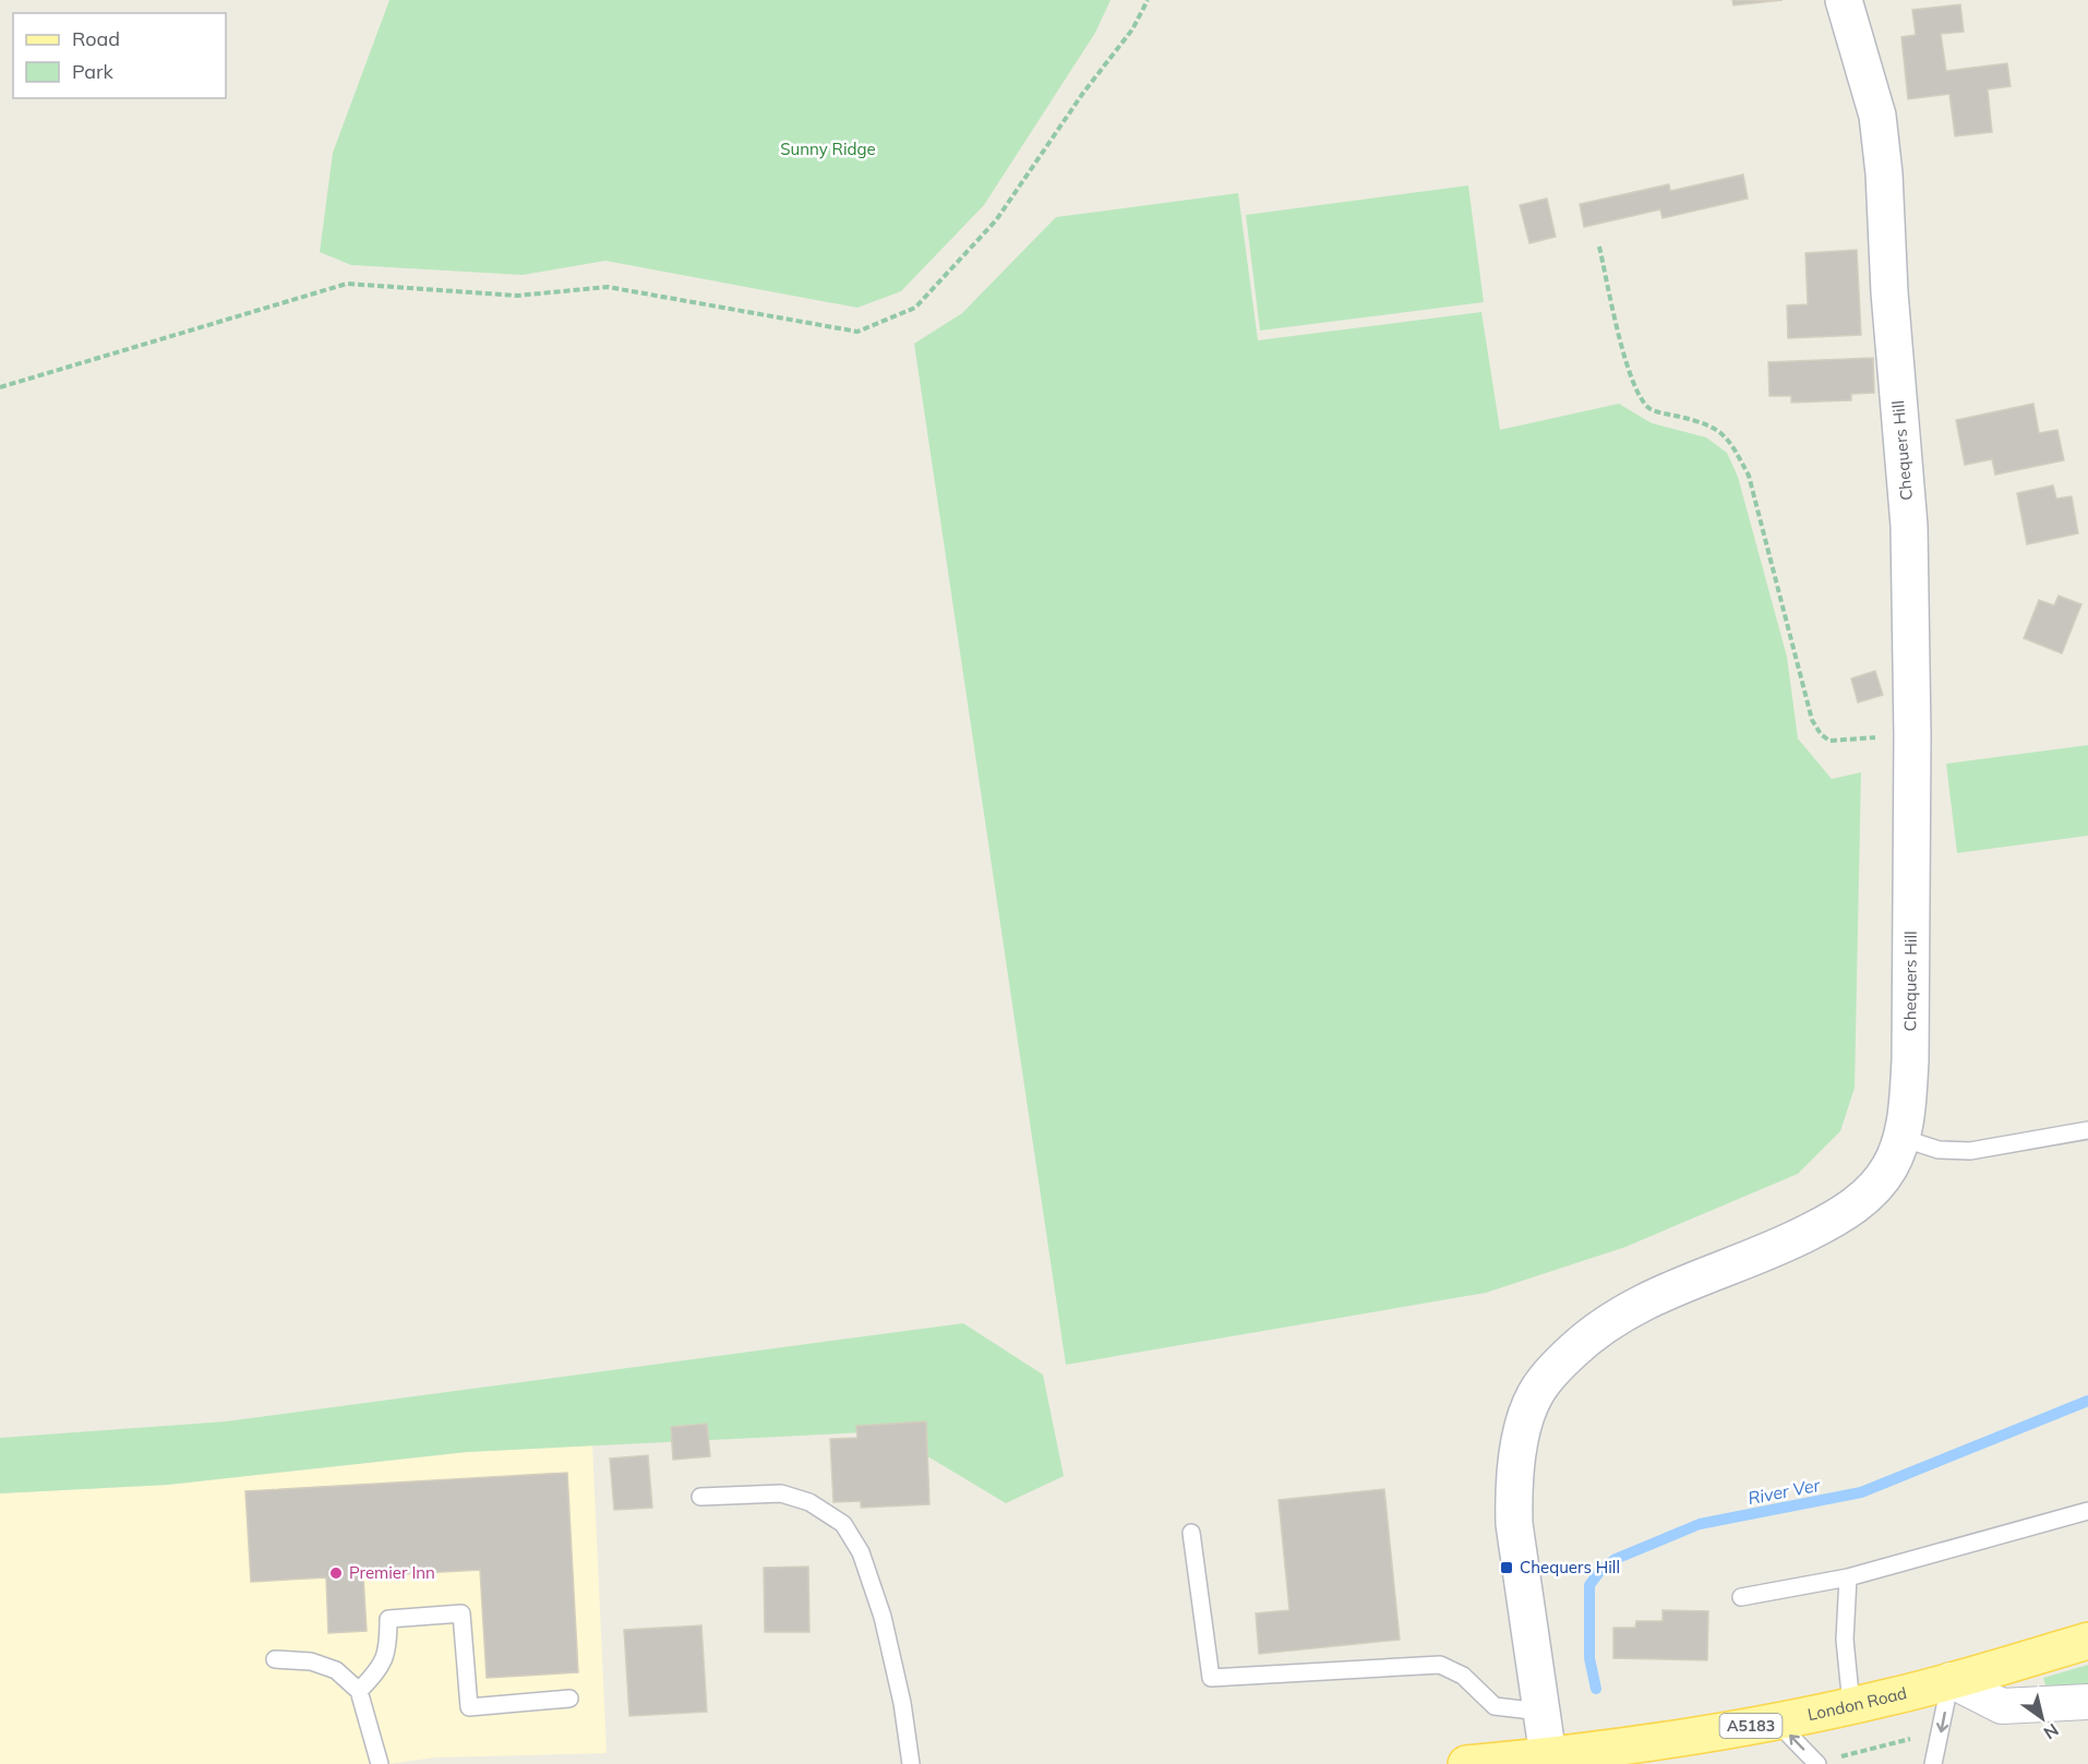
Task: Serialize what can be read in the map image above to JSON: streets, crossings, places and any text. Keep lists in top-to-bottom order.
{
  "streets": {
    "main road": ["London Road", "A5183"],
    "street": ["Chequers Hill"]
  },
  "crossings": [
    ["Chequers Hill", "London Road"]
  ],
  "water": ["River Ver"],
  "parks": ["Sunny Ridge"],
  "places": {
    "transit": ["Chequers Hill"],
    "other": ["Premier Inn"]
  },
  "legend": ["Road", "Park"],
  "north": "bottom right"
}
